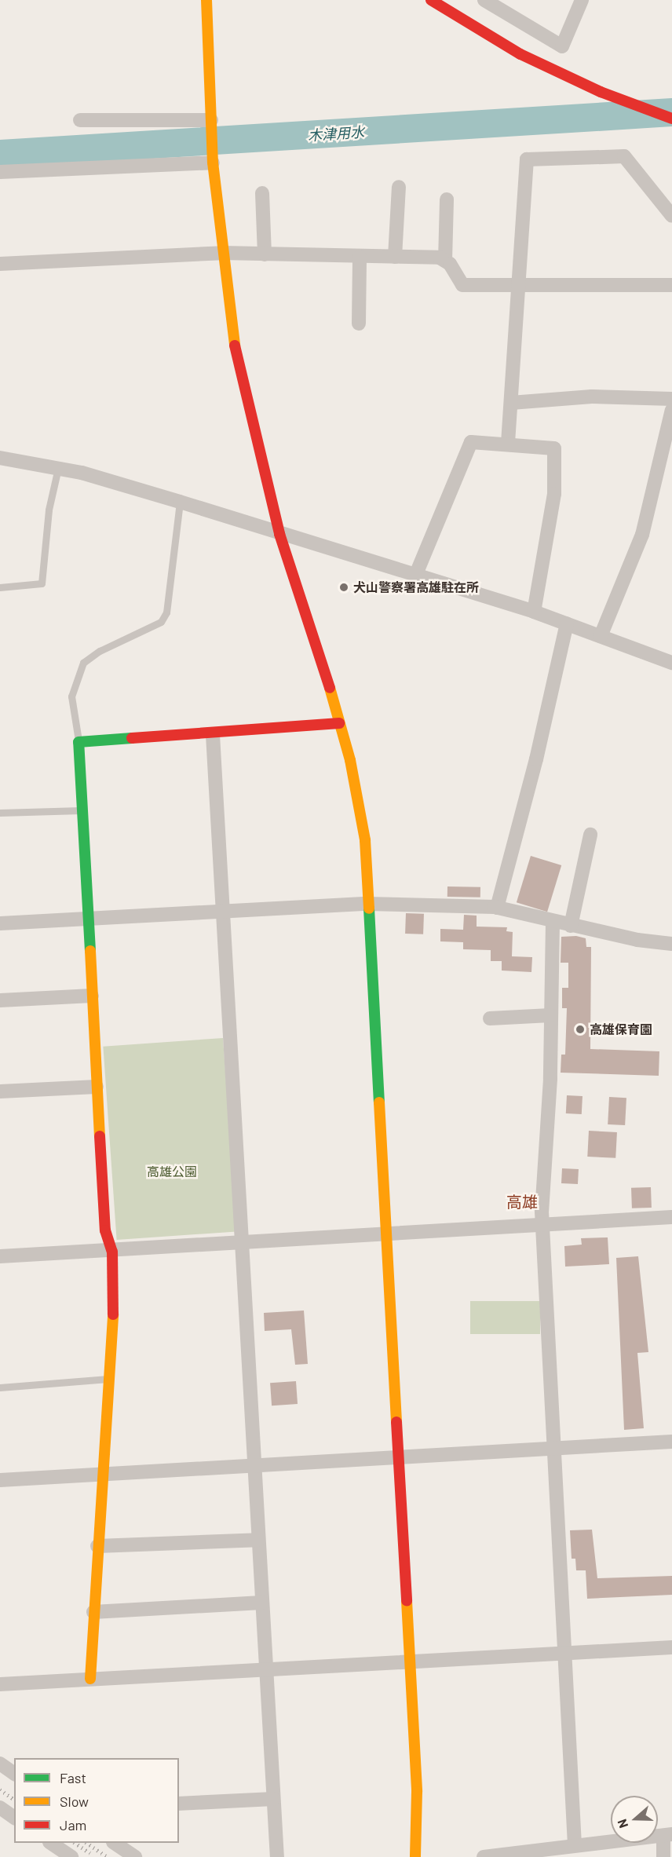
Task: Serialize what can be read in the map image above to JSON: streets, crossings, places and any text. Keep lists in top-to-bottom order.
{
  "districts": ["高雄"],
  "water": ["木津用水"],
  "parks": ["高雄公園"],
  "places": ["犬山警察署高雄駐在所", "高雄保育園"],
  "legend": ["Fast", "Slow", "Jam"],
  "north": "left"
}
